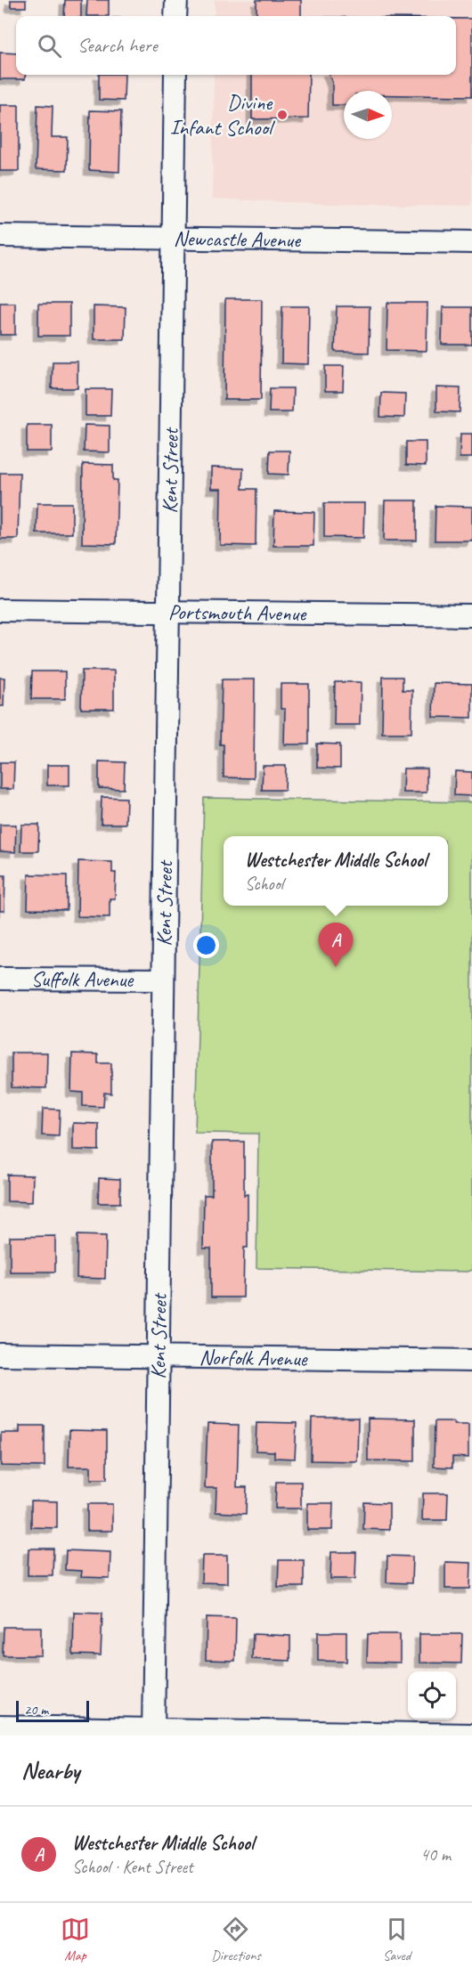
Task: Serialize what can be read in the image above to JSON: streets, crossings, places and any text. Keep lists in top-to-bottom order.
{
  "streets": {
    "street": [
      "Newcastle Avenue",
      "Kent Street",
      "Portsmouth Avenue",
      "Suffolk Avenue",
      "Norfolk Avenue"
    ]
  },
  "crossings": [
    ["Newcastle Avenue", "Kent Street"],
    ["Kent Street", "Portsmouth Avenue"],
    ["Kent Street", "Suffolk Avenue"],
    ["Kent Street", "Norfolk Avenue"]
  ],
  "places": ["Divine Infant School"],
  "scale_bar": "20 m",
  "north": "right",
  "page": {
    "search": "Search here",
    "popup": ["Westchester Middle School", "School"],
    "pins": "A",
    "scale": "20 m",
    "heading": "Nearby",
    "list": [
      {
        "mark": "A",
        "name": "Westchester Middle School",
        "note": "School · Kent Street",
        "value": "40 m"
      }
    ],
    "nav": ["Map", "Directions", "Saved"]
  }
}
